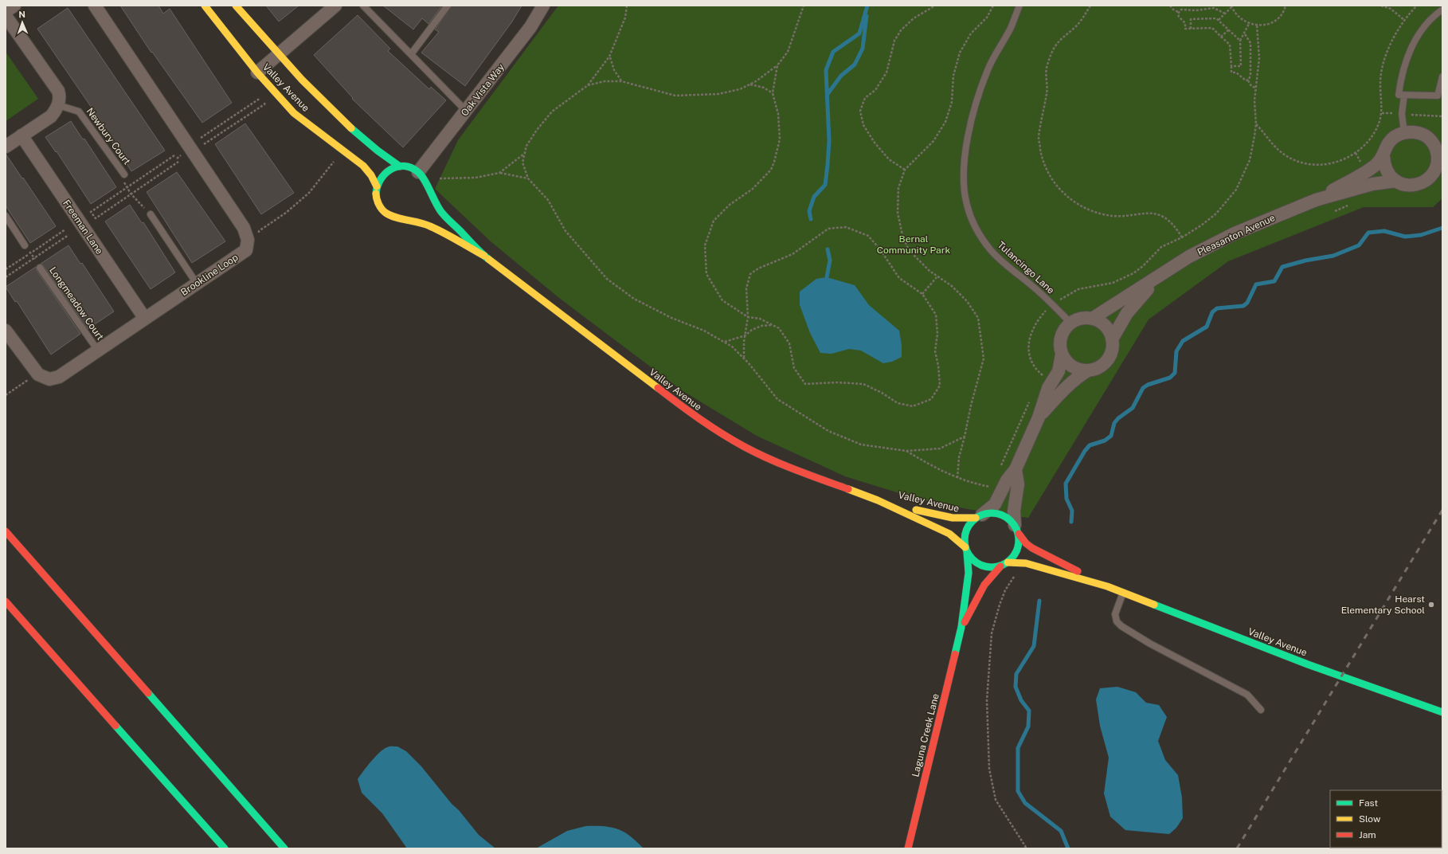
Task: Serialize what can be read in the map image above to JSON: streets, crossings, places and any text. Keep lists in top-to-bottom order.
{
  "streets": {
    "main road": ["Valley Avenue", "Laguna Creek Lane"],
    "street": [
      "Oak Vista Way",
      "Freeman Lane",
      "Pleasanton Avenue",
      "Brookline Loop"
    ],
    "lane": ["Newbury Court", "Tulancingo Lane", "Longmeadow Court"]
  },
  "crossings": [
    ["Valley Avenue", "Oak Vista Way"],
    ["Valley Avenue", "Laguna Creek Lane"],
    ["Freeman Lane", "Brookline Loop"],
    ["Pleasanton Avenue", "Tulancingo Lane"],
    ["Brookline Loop", "Longmeadow Court"]
  ],
  "parks": ["Bernal Community Park"],
  "places": ["Hearst Elementary School"],
  "legend": ["Fast", "Slow", "Jam"],
  "north": "top"
}
